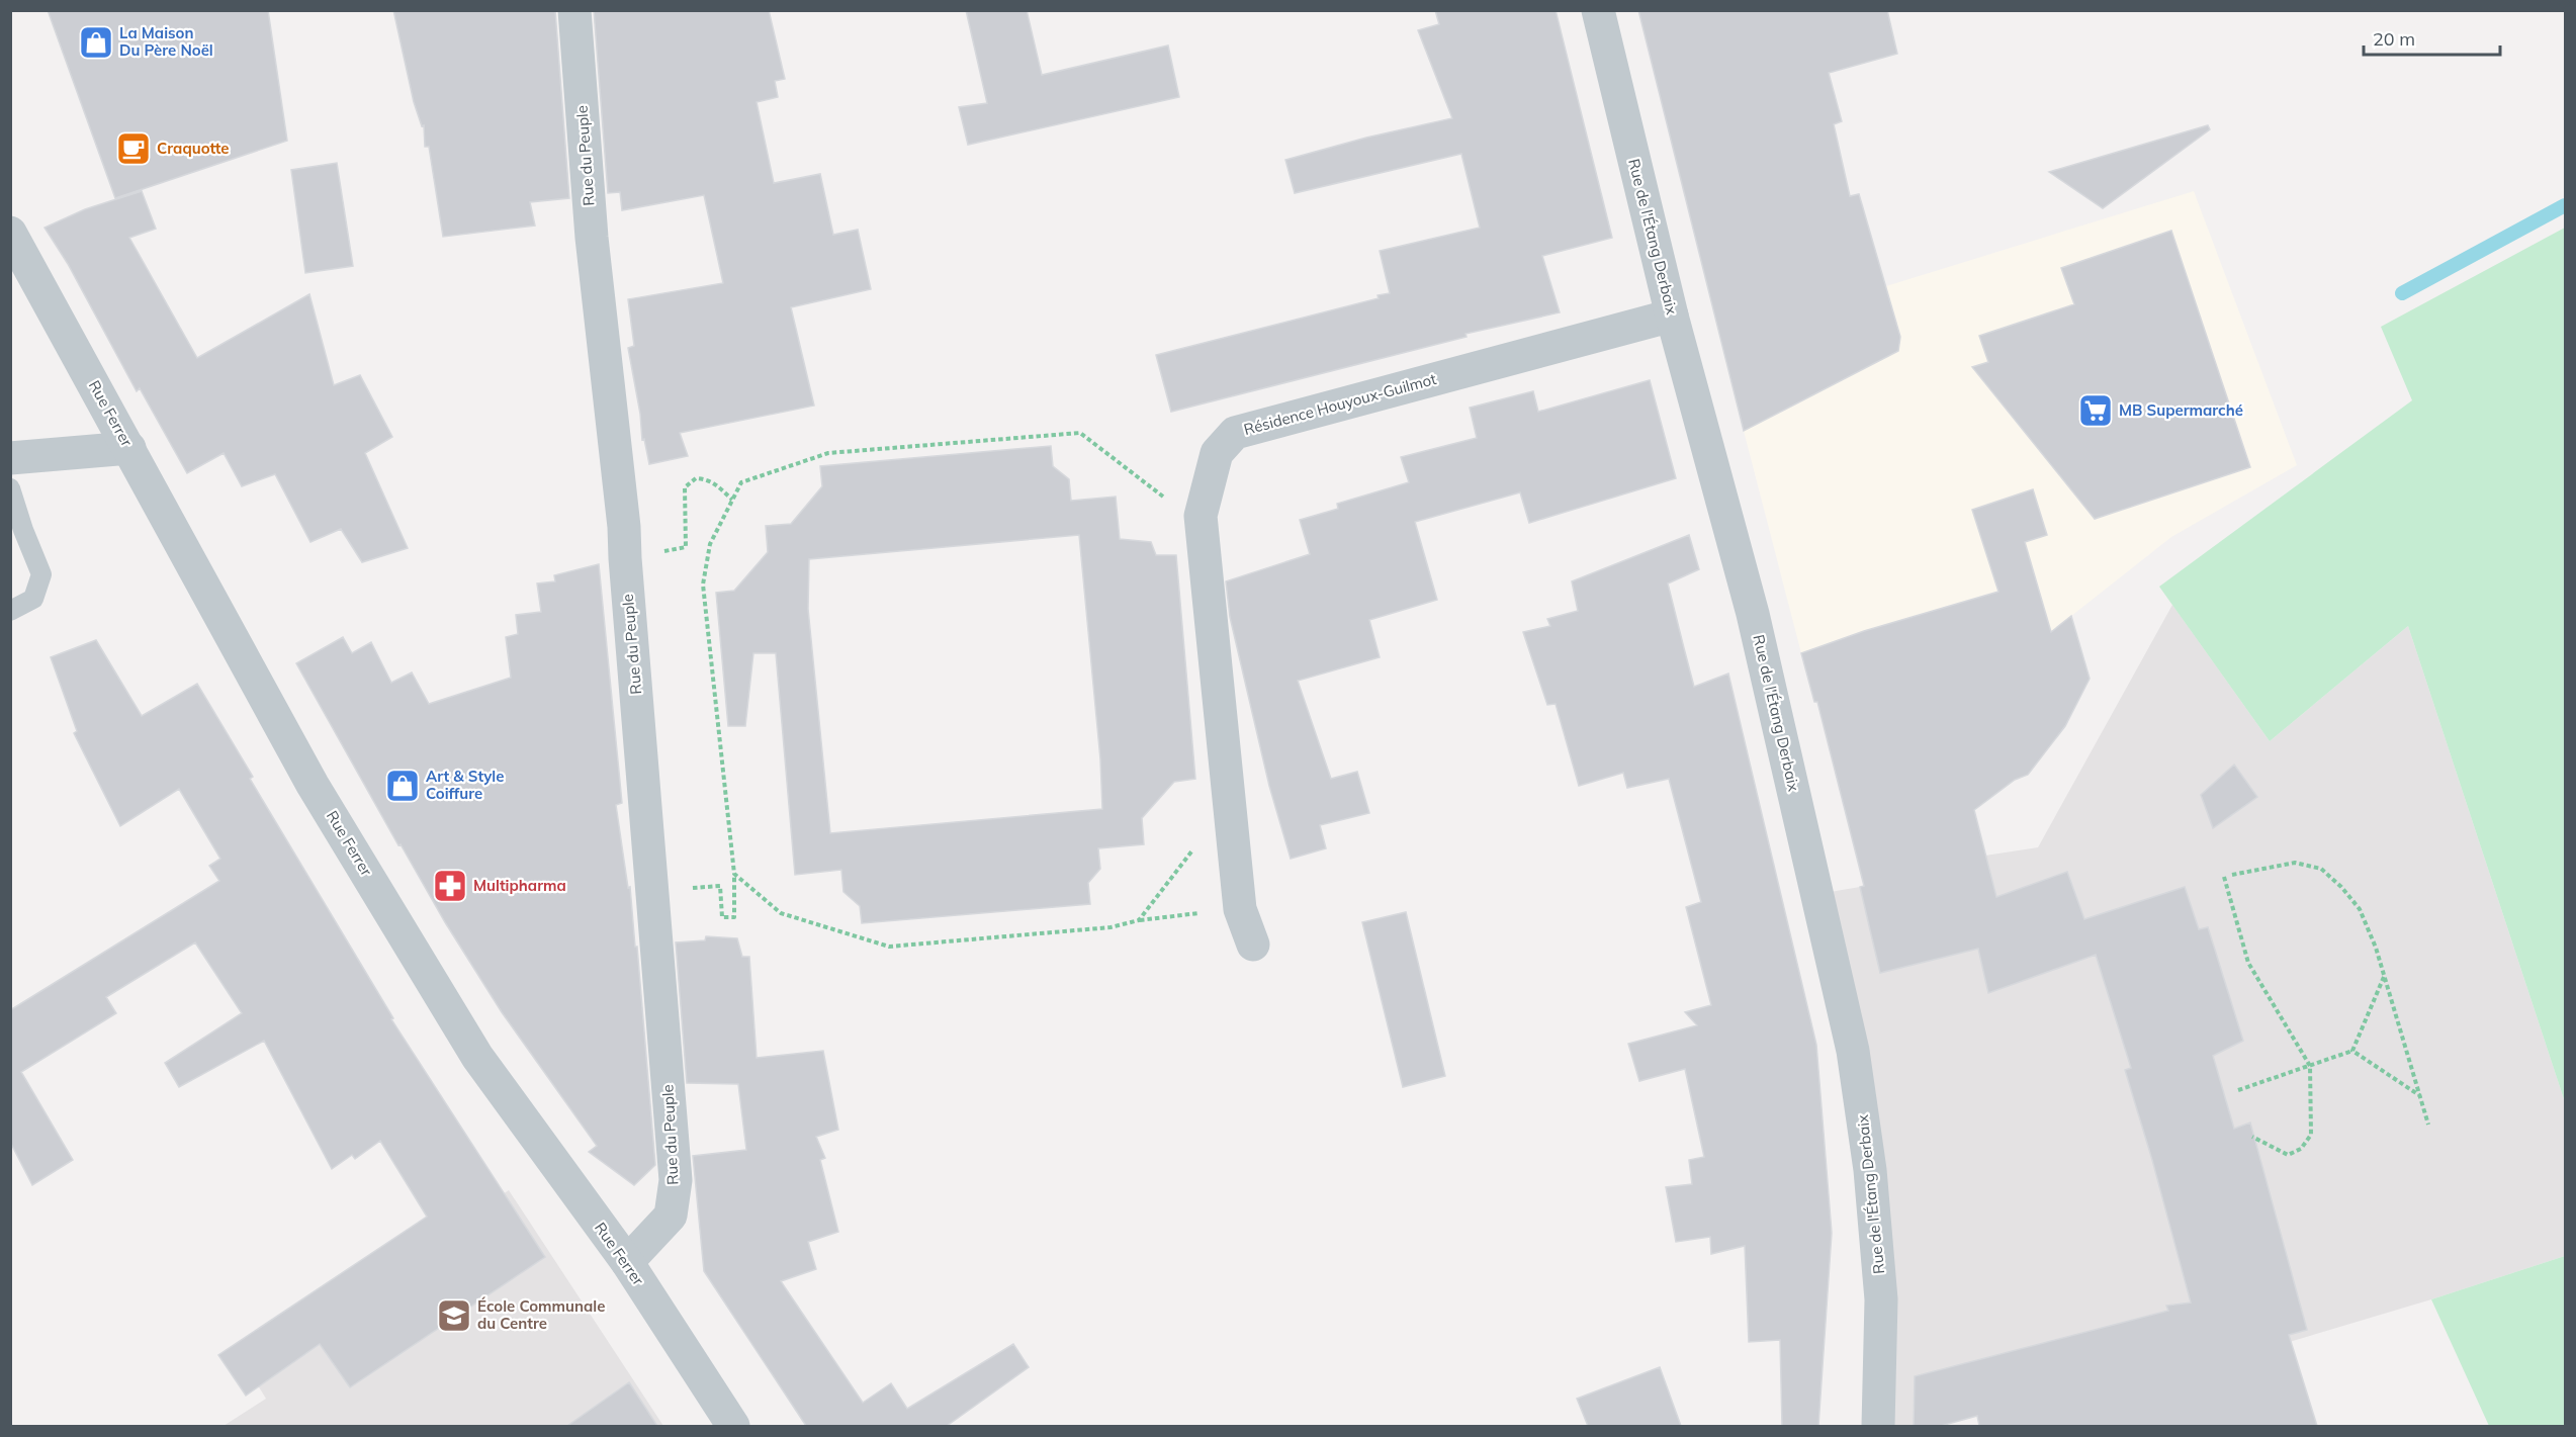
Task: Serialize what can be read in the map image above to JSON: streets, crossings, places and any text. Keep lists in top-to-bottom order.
{
  "streets": {
    "street": [
      "Rue du Peuple",
      "Rue de l'Étang Derbaix",
      "Résidence Houyoux-Guilmot",
      "Rue Ferrer"
    ]
  },
  "crossings": [
    ["Rue du Peuple", "Rue Ferrer"],
    ["Rue de l'Étang Derbaix", "Résidence Houyoux-Guilmot"]
  ],
  "places": {
    "shop": ["La Maison Du Père Noël", "Art & Style Coiffure"],
    "cafe": ["Craquotte"],
    "supermarket": ["MB Supermarché"],
    "pharmacy": ["Multipharma"],
    "school or university": ["École Communale du Centre"]
  },
  "scale_bar": "20 m"
}
